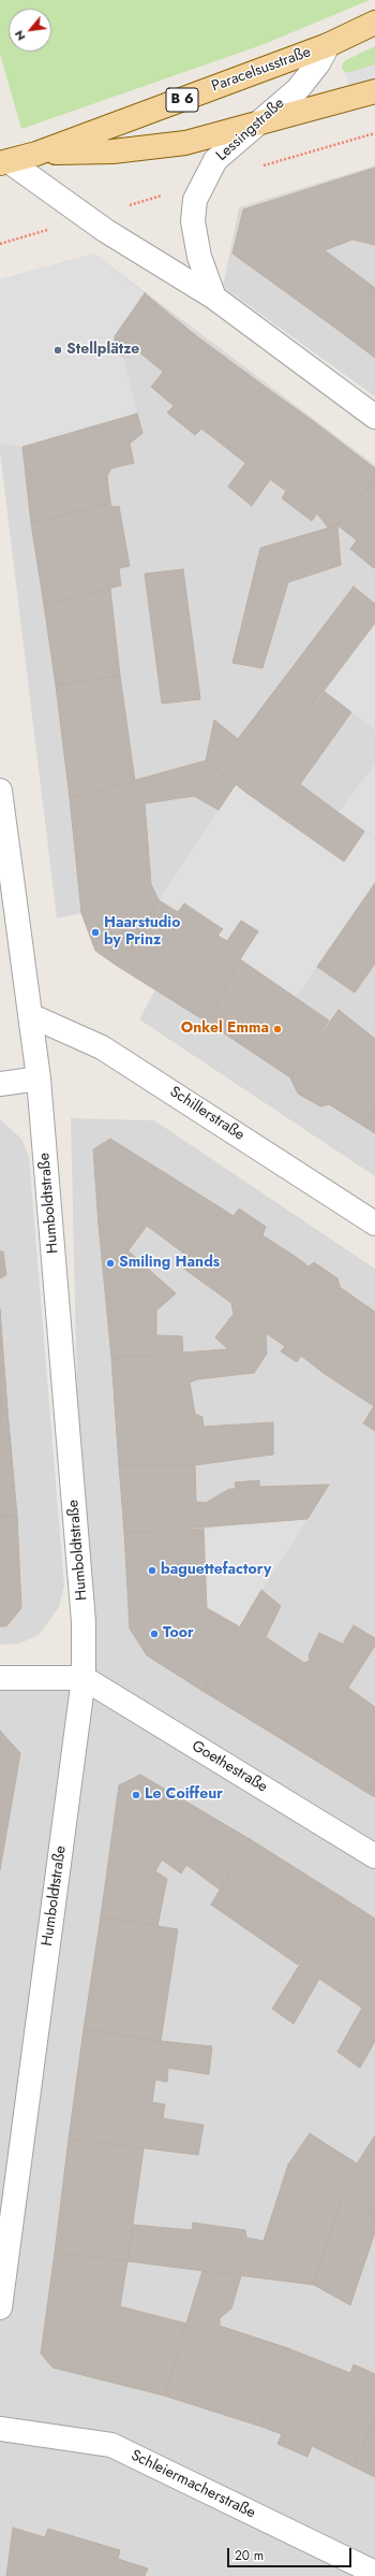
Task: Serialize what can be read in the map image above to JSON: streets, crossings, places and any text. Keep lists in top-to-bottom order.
{
  "streets": {
    "main road": ["Paracelsusstraße", "B 6"],
    "street": [
      "Lessingstraße",
      "Schillerstraße",
      "Humboldtstraße",
      "Goethestraße",
      "Schleiermacherstraße"
    ]
  },
  "crossings": [
    ["Paracelsusstraße", "Lessingstraße"],
    ["Schillerstraße", "Humboldtstraße"],
    ["Humboldtstraße", "Goethestraße"]
  ],
  "places": [
    "Stellplätze",
    "Haarstudio by Prinz",
    "Onkel Emma",
    "Smiling Hands",
    "baguettefactory",
    "Toor",
    "Le Coiffeur"
  ],
  "scale_bar": "20 m",
  "north": "bottom left"
}
